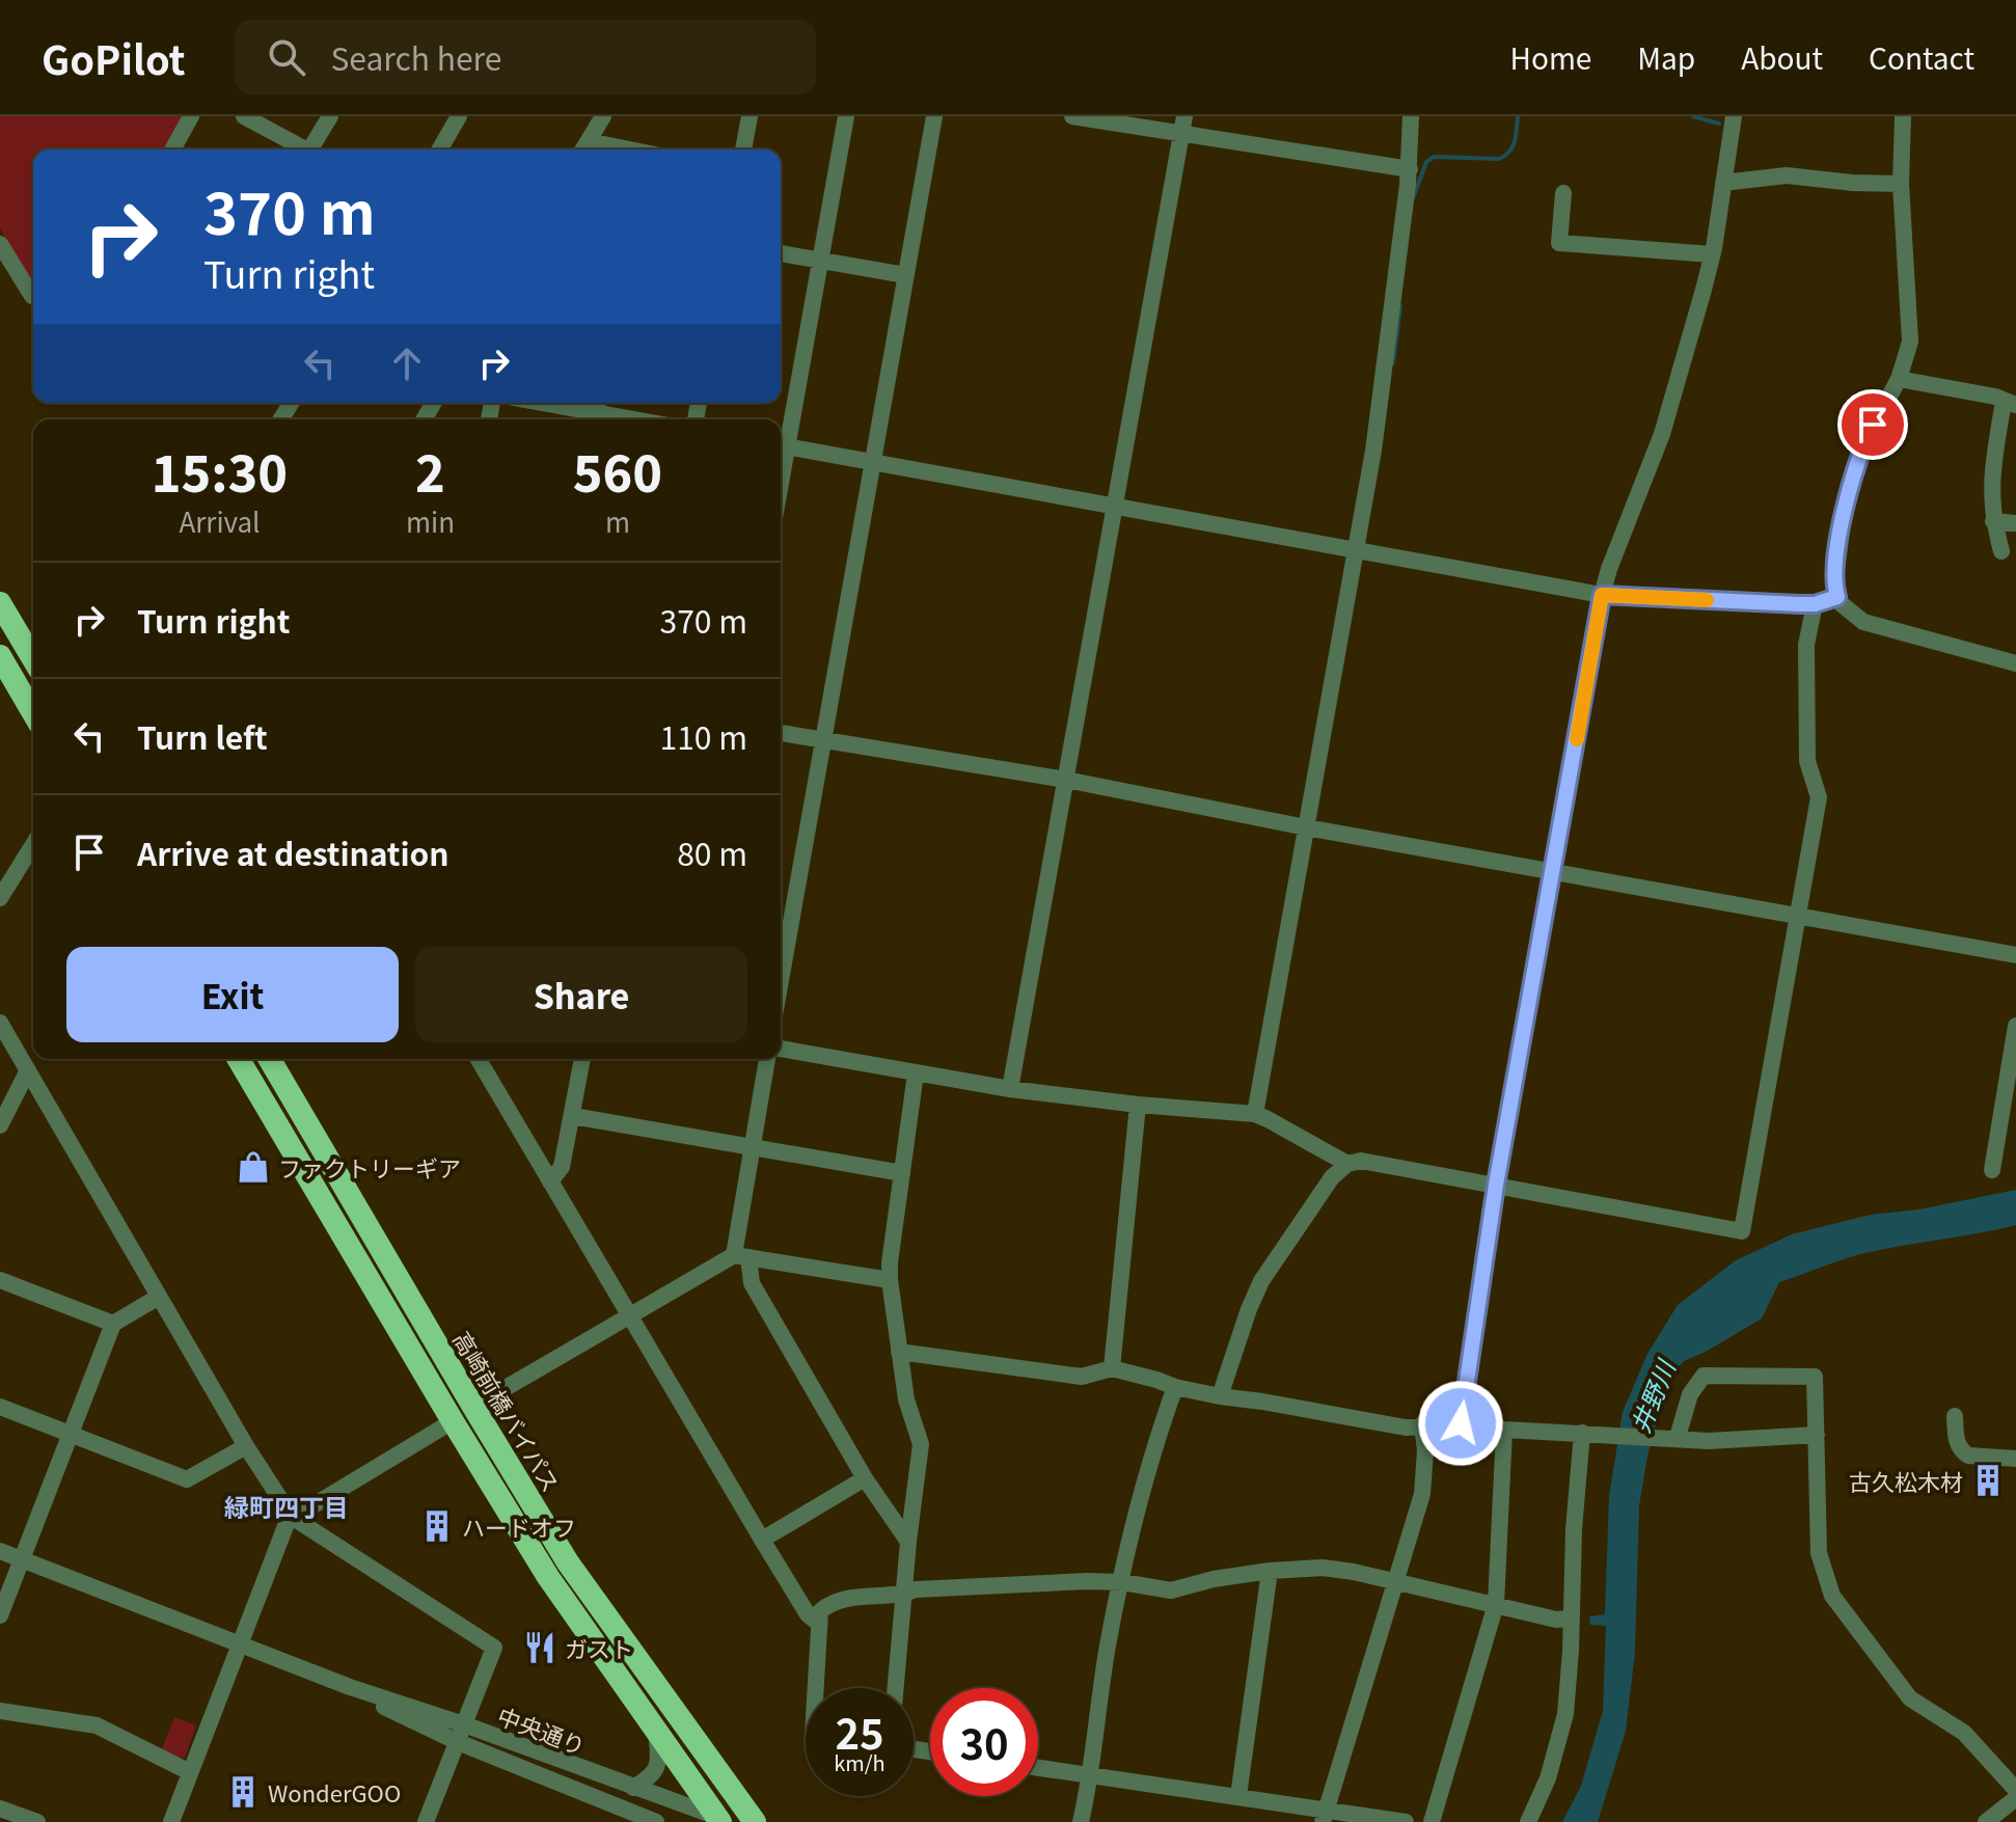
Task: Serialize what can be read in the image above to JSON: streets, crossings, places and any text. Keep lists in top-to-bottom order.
{
  "streets": {
    "highway": ["高崎前橋バイパス"],
    "street": ["中央通り"]
  },
  "districts": ["緑町四丁目"],
  "water": ["井野川"],
  "places": {
    "shop": ["ファクトリーギア"],
    "building": ["古久松木材", "ハードオフ", "WonderGOO"],
    "restaurant": ["ガスト"]
  },
  "page": {
    "header": "GoPilot",
    "search": "Search here",
    "nav": [
      "Home",
      "Map",
      "About",
      "Contact"
    ],
    "turn": ["370 m", "Turn right"],
    "eta": [
      "15:30",
      "Arrival",
      "2",
      "min",
      "560",
      "m"
    ],
    "list": [
      {
        "name": "Turn right",
        "value": "370 m"
      },
      {
        "name": "Turn left",
        "value": "110 m"
      },
      {
        "name": "Arrive at destination",
        "value": "80 m"
      }
    ],
    "buttons": ["Exit", "Share"],
    "speed": "25 km/h",
    "limit": "30"
  }
}
